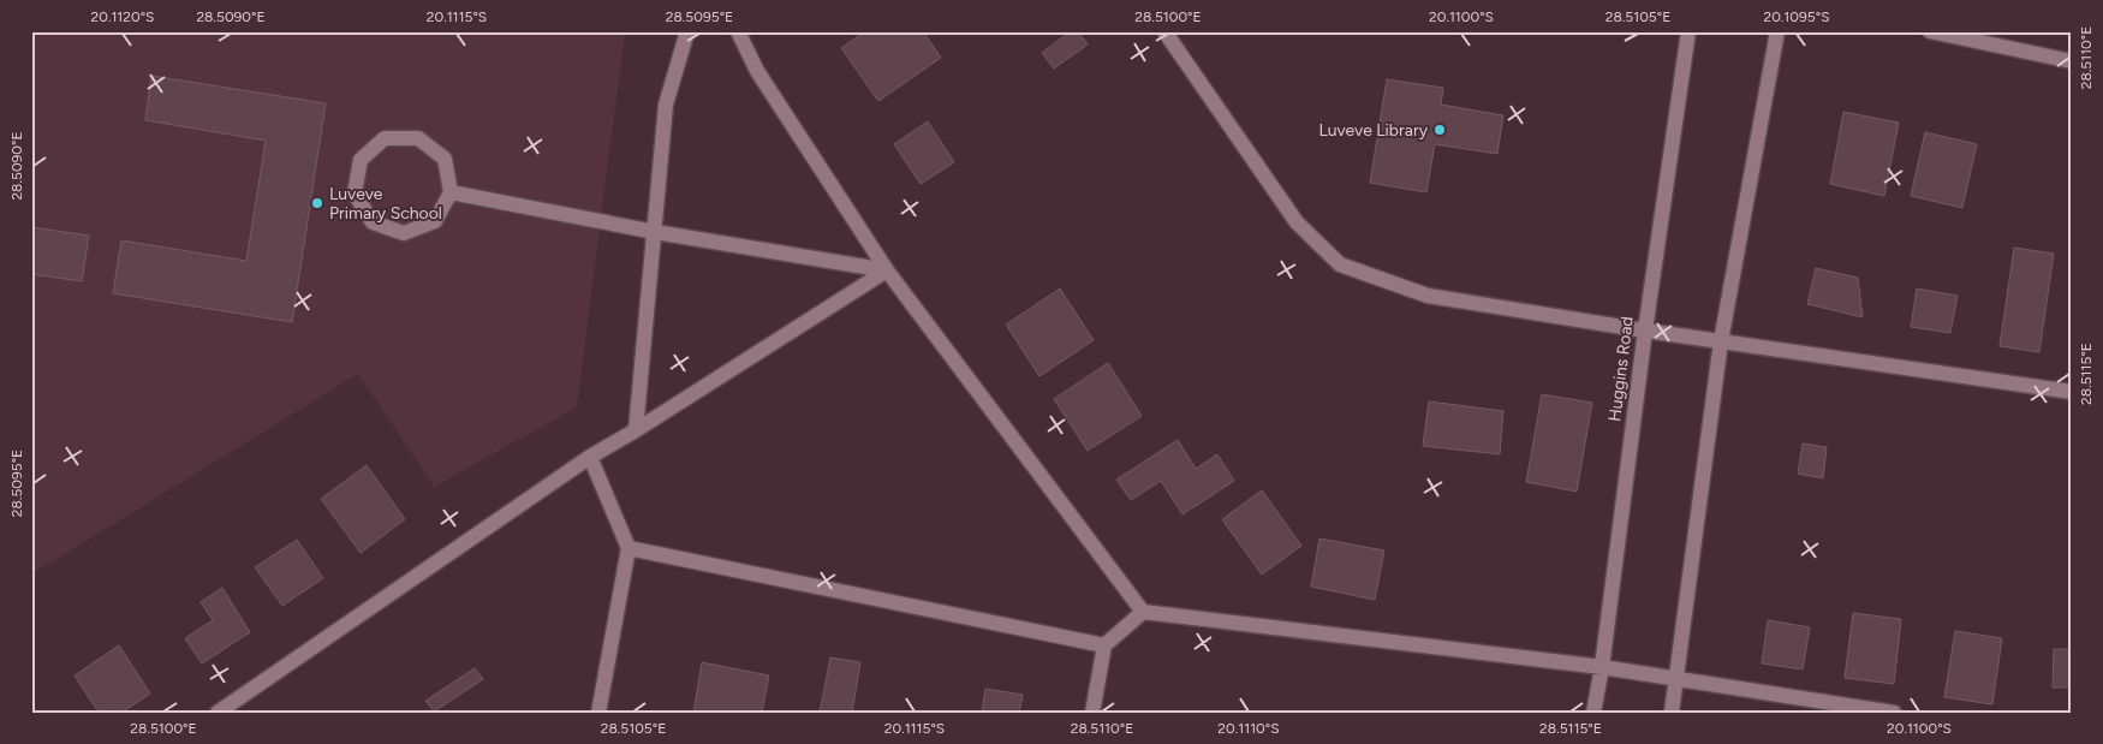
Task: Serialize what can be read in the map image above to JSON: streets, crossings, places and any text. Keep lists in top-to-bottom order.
{
  "streets": {
    "street": ["Huggins Road"]
  },
  "places": ["Luveve Library", "Luveve Primary School"],
  "coordinates": [
    "20.1120°S",
    "28.5090°E",
    "20.1115°S",
    "28.5095°E",
    "28.5100°E",
    "20.1100°S",
    "28.5105°E",
    "20.1095°S",
    "28.5110°E",
    "28.5115°E",
    "20.1110°S"
  ]
}
